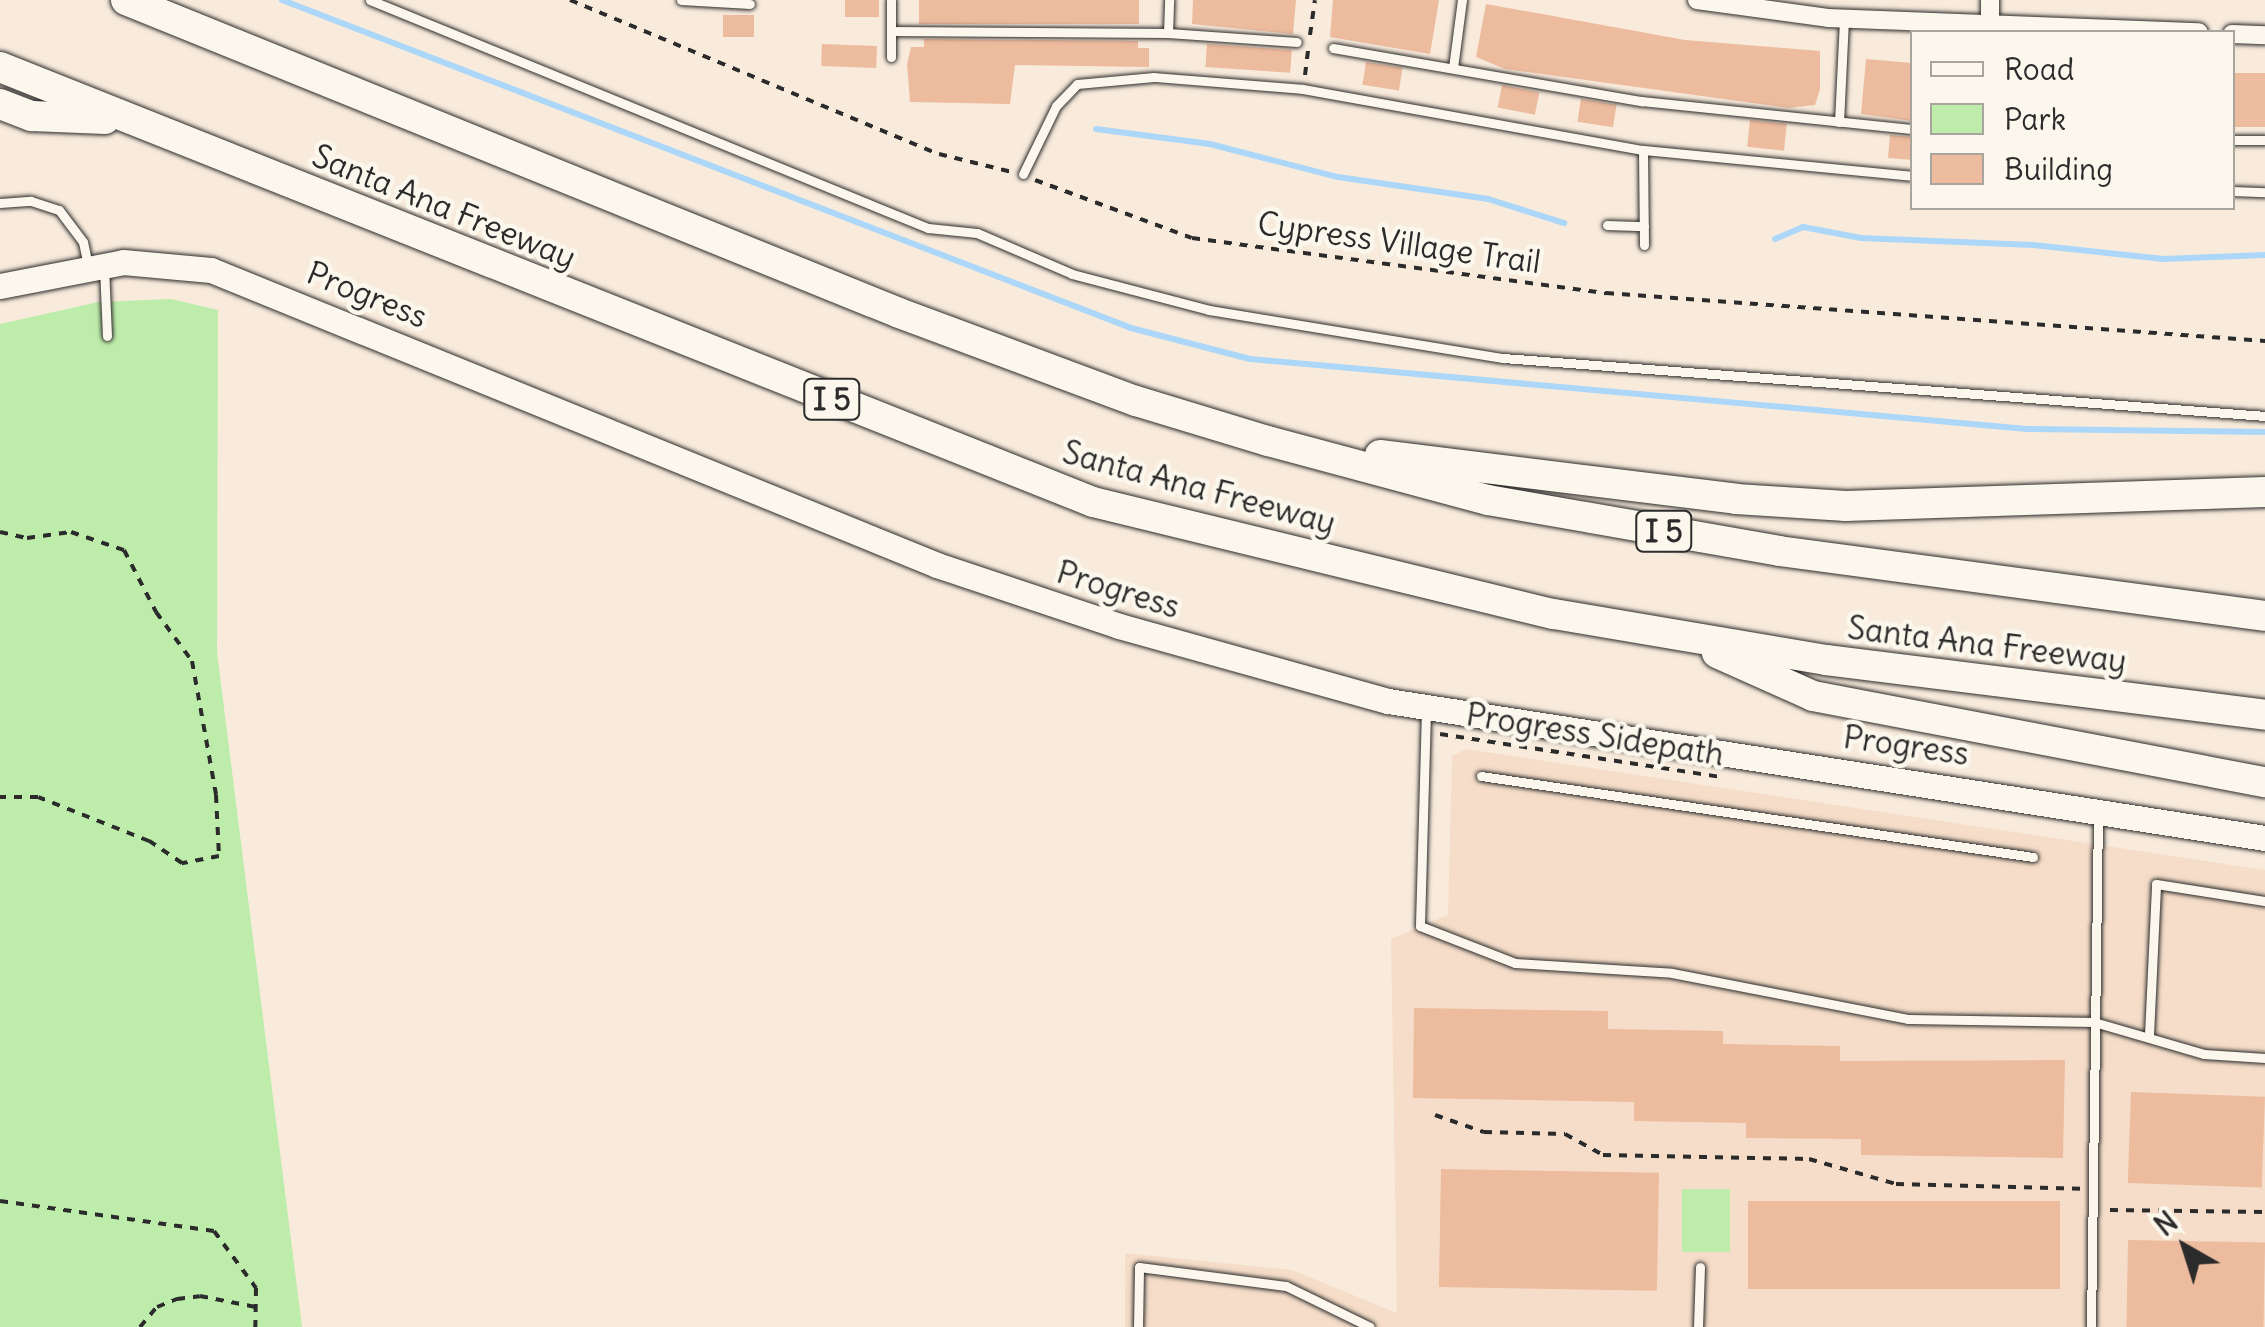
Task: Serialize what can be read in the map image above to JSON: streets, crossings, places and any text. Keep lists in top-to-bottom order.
{
  "streets": {
    "highway": ["Santa Ana Freeway", "I 5"],
    "street": ["Progress"],
    "path": ["Cypress Village Trail", "Progress Sidepath"]
  },
  "crossings": [
    ["Progress", "Progress Sidepath"]
  ],
  "legend": ["Road", "Park", "Building"],
  "north": "top left"
}
